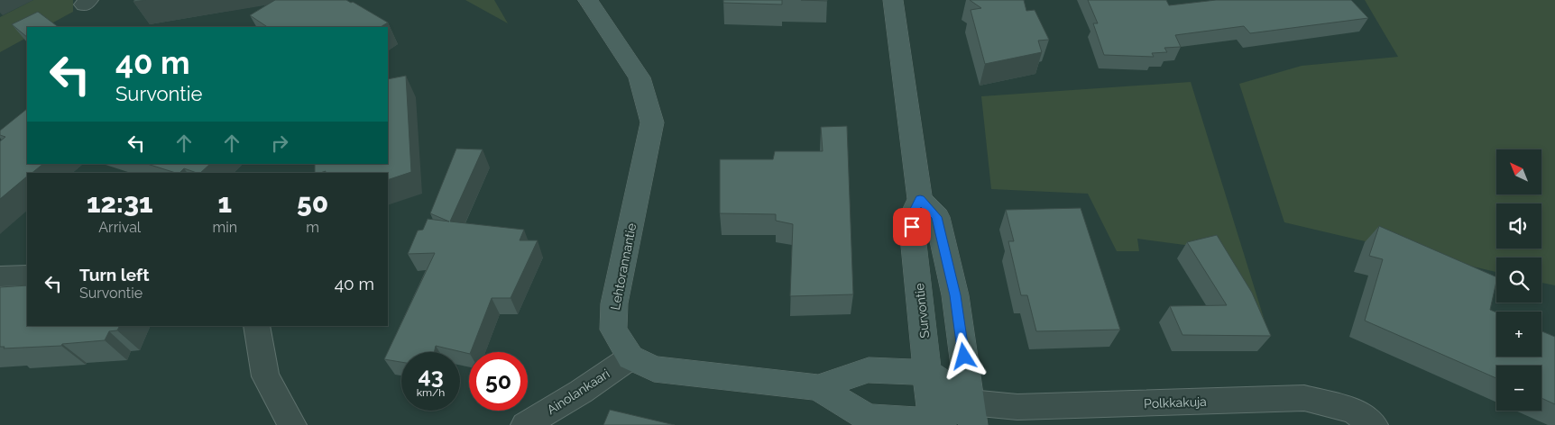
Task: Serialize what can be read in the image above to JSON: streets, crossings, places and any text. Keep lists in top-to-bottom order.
{
  "streets": {
    "street": [
      "Lehtorannantie",
      "Survontie",
      "Ainolankaari",
      "Polkkakuja"
    ]
  },
  "crossings": [
    ["Lehtorannantie", "Survontie"],
    ["Lehtorannantie", "Ainolankaari"],
    ["Lehtorannantie", "Polkkakuja"]
  ],
  "north": "top left",
  "page": {
    "turn": ["40 m", "Survontie"],
    "map_buttons": ["+", "−"],
    "eta": [
      "12:31",
      "Arrival",
      "1",
      "min",
      "50",
      "m"
    ],
    "list": [
      {
        "name": "Turn left",
        "note": "Survontie",
        "value": "40 m"
      }
    ],
    "speed": "43 km/h",
    "limit": "50"
  }
}
